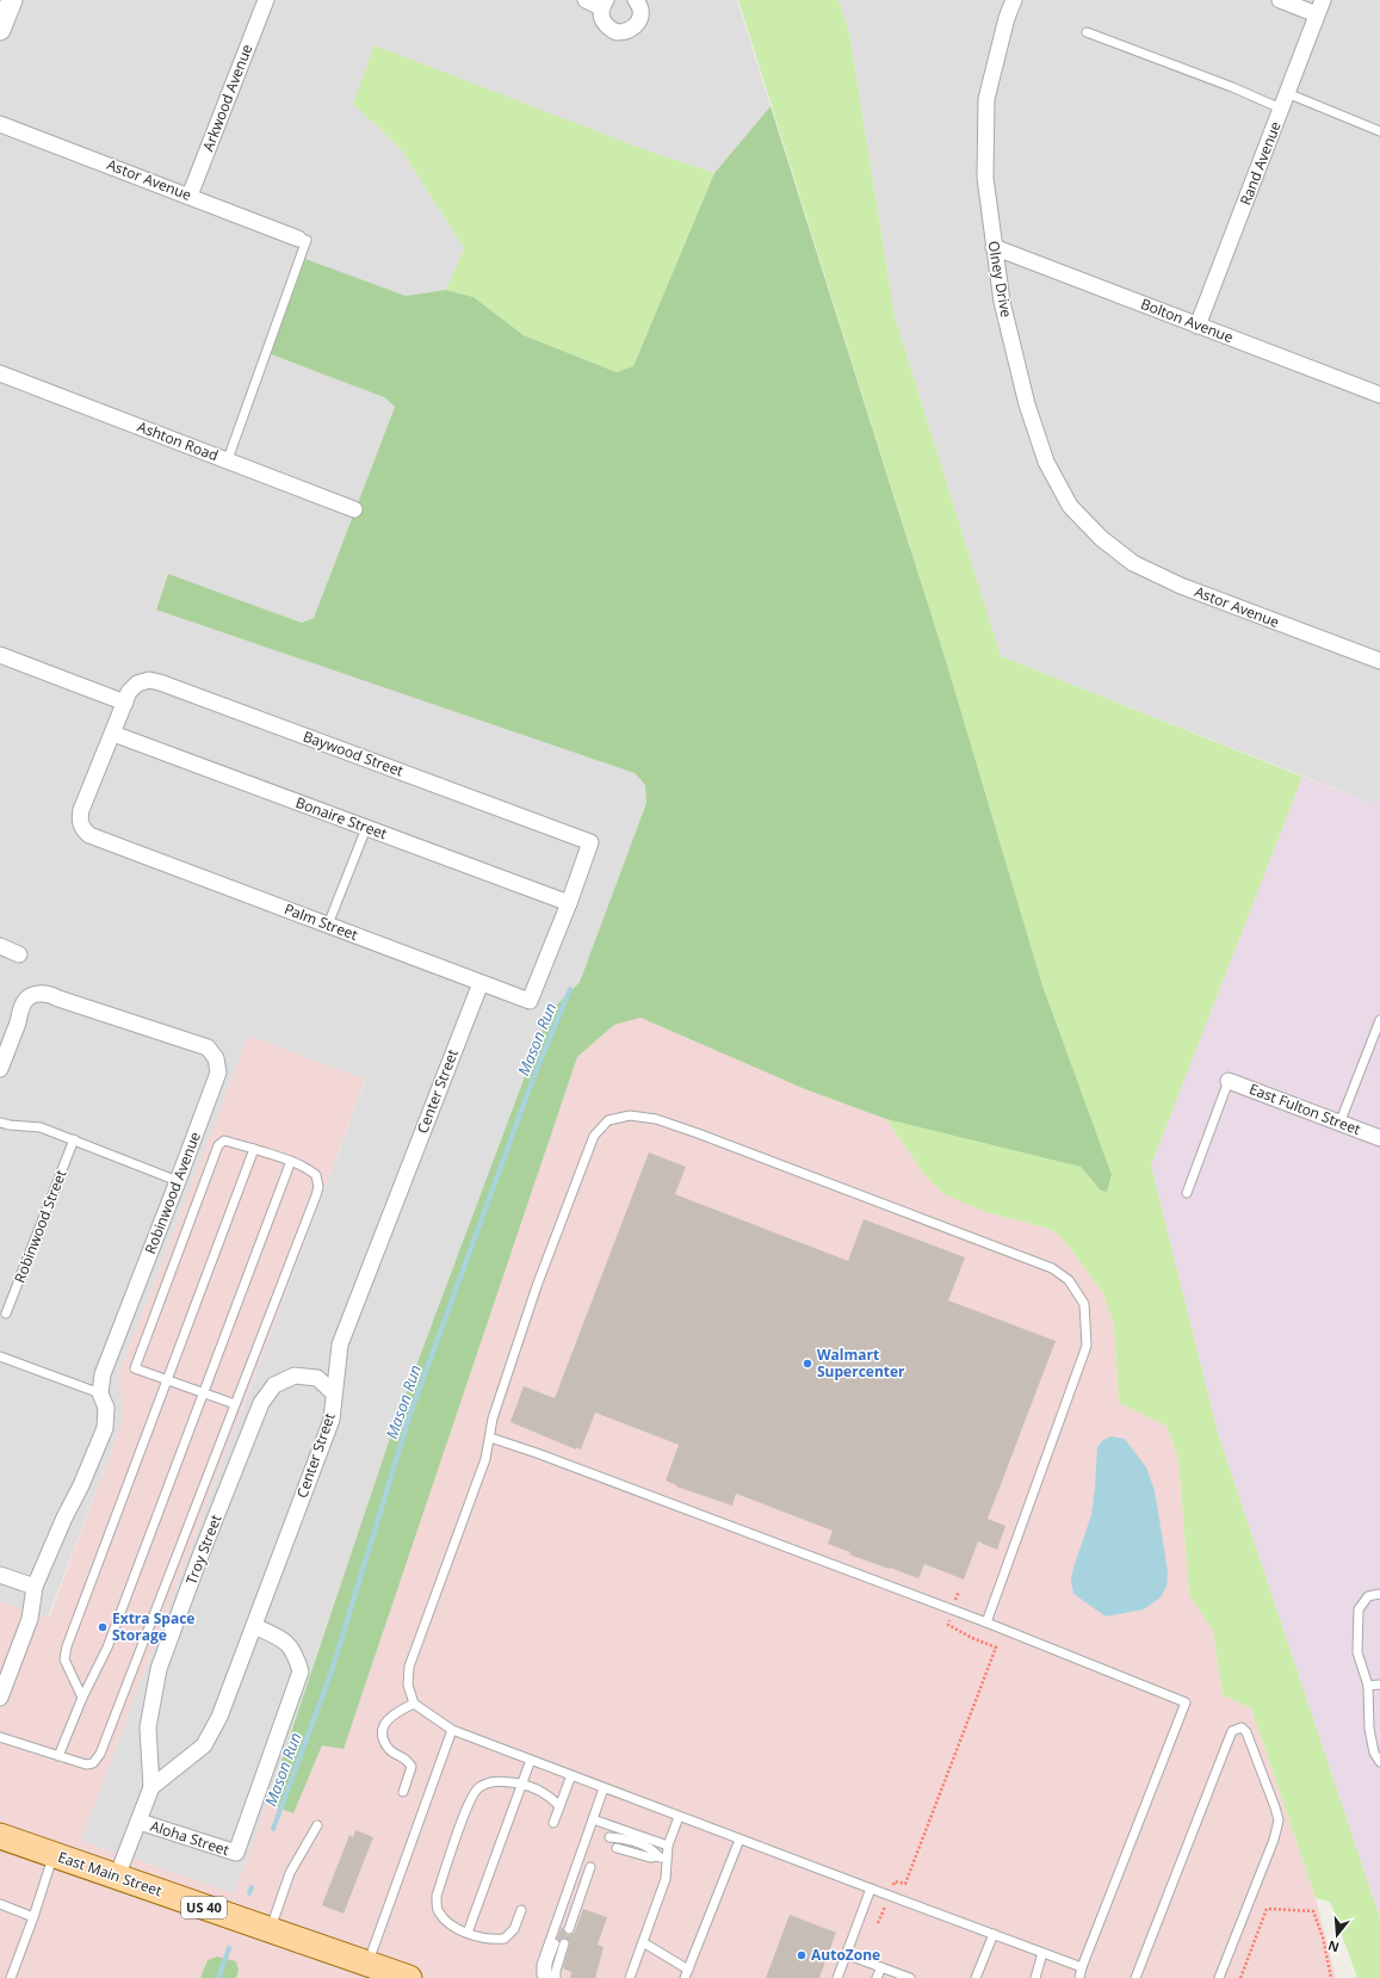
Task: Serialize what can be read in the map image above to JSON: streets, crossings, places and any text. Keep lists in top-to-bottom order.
{
  "streets": {
    "main road": ["East Main Street", "US 40"],
    "street": [
      "Arkwood Avenue",
      "Rand Avenue",
      "Astor Avenue",
      "Olney Drive",
      "Bolton Avenue",
      "Ashton Road",
      "Baywood Street",
      "Bonaire Street",
      "Palm Street",
      "Center Street",
      "East Fulton Street",
      "Robinwood Avenue",
      "Troy Street",
      "Aloha Street"
    ],
    "lane": ["Robinwood Street"]
  },
  "crossings": [
    ["Arkwood Avenue", "Astor Avenue"],
    ["Rand Avenue", "Bolton Avenue"],
    ["Astor Avenue", "Olney Drive"],
    ["Olney Drive", "Bolton Avenue"],
    ["Baywood Street", "Palm Street"],
    ["Bonaire Street", "Palm Street"],
    ["Palm Street", "Center Street"],
    ["Center Street", "Troy Street"],
    ["Center Street", "Aloha Street"]
  ],
  "water": ["Mason Run"],
  "places": ["Walmart Supercenter", "Extra Space Storage", "AutoZone"],
  "north": "bottom"
}
